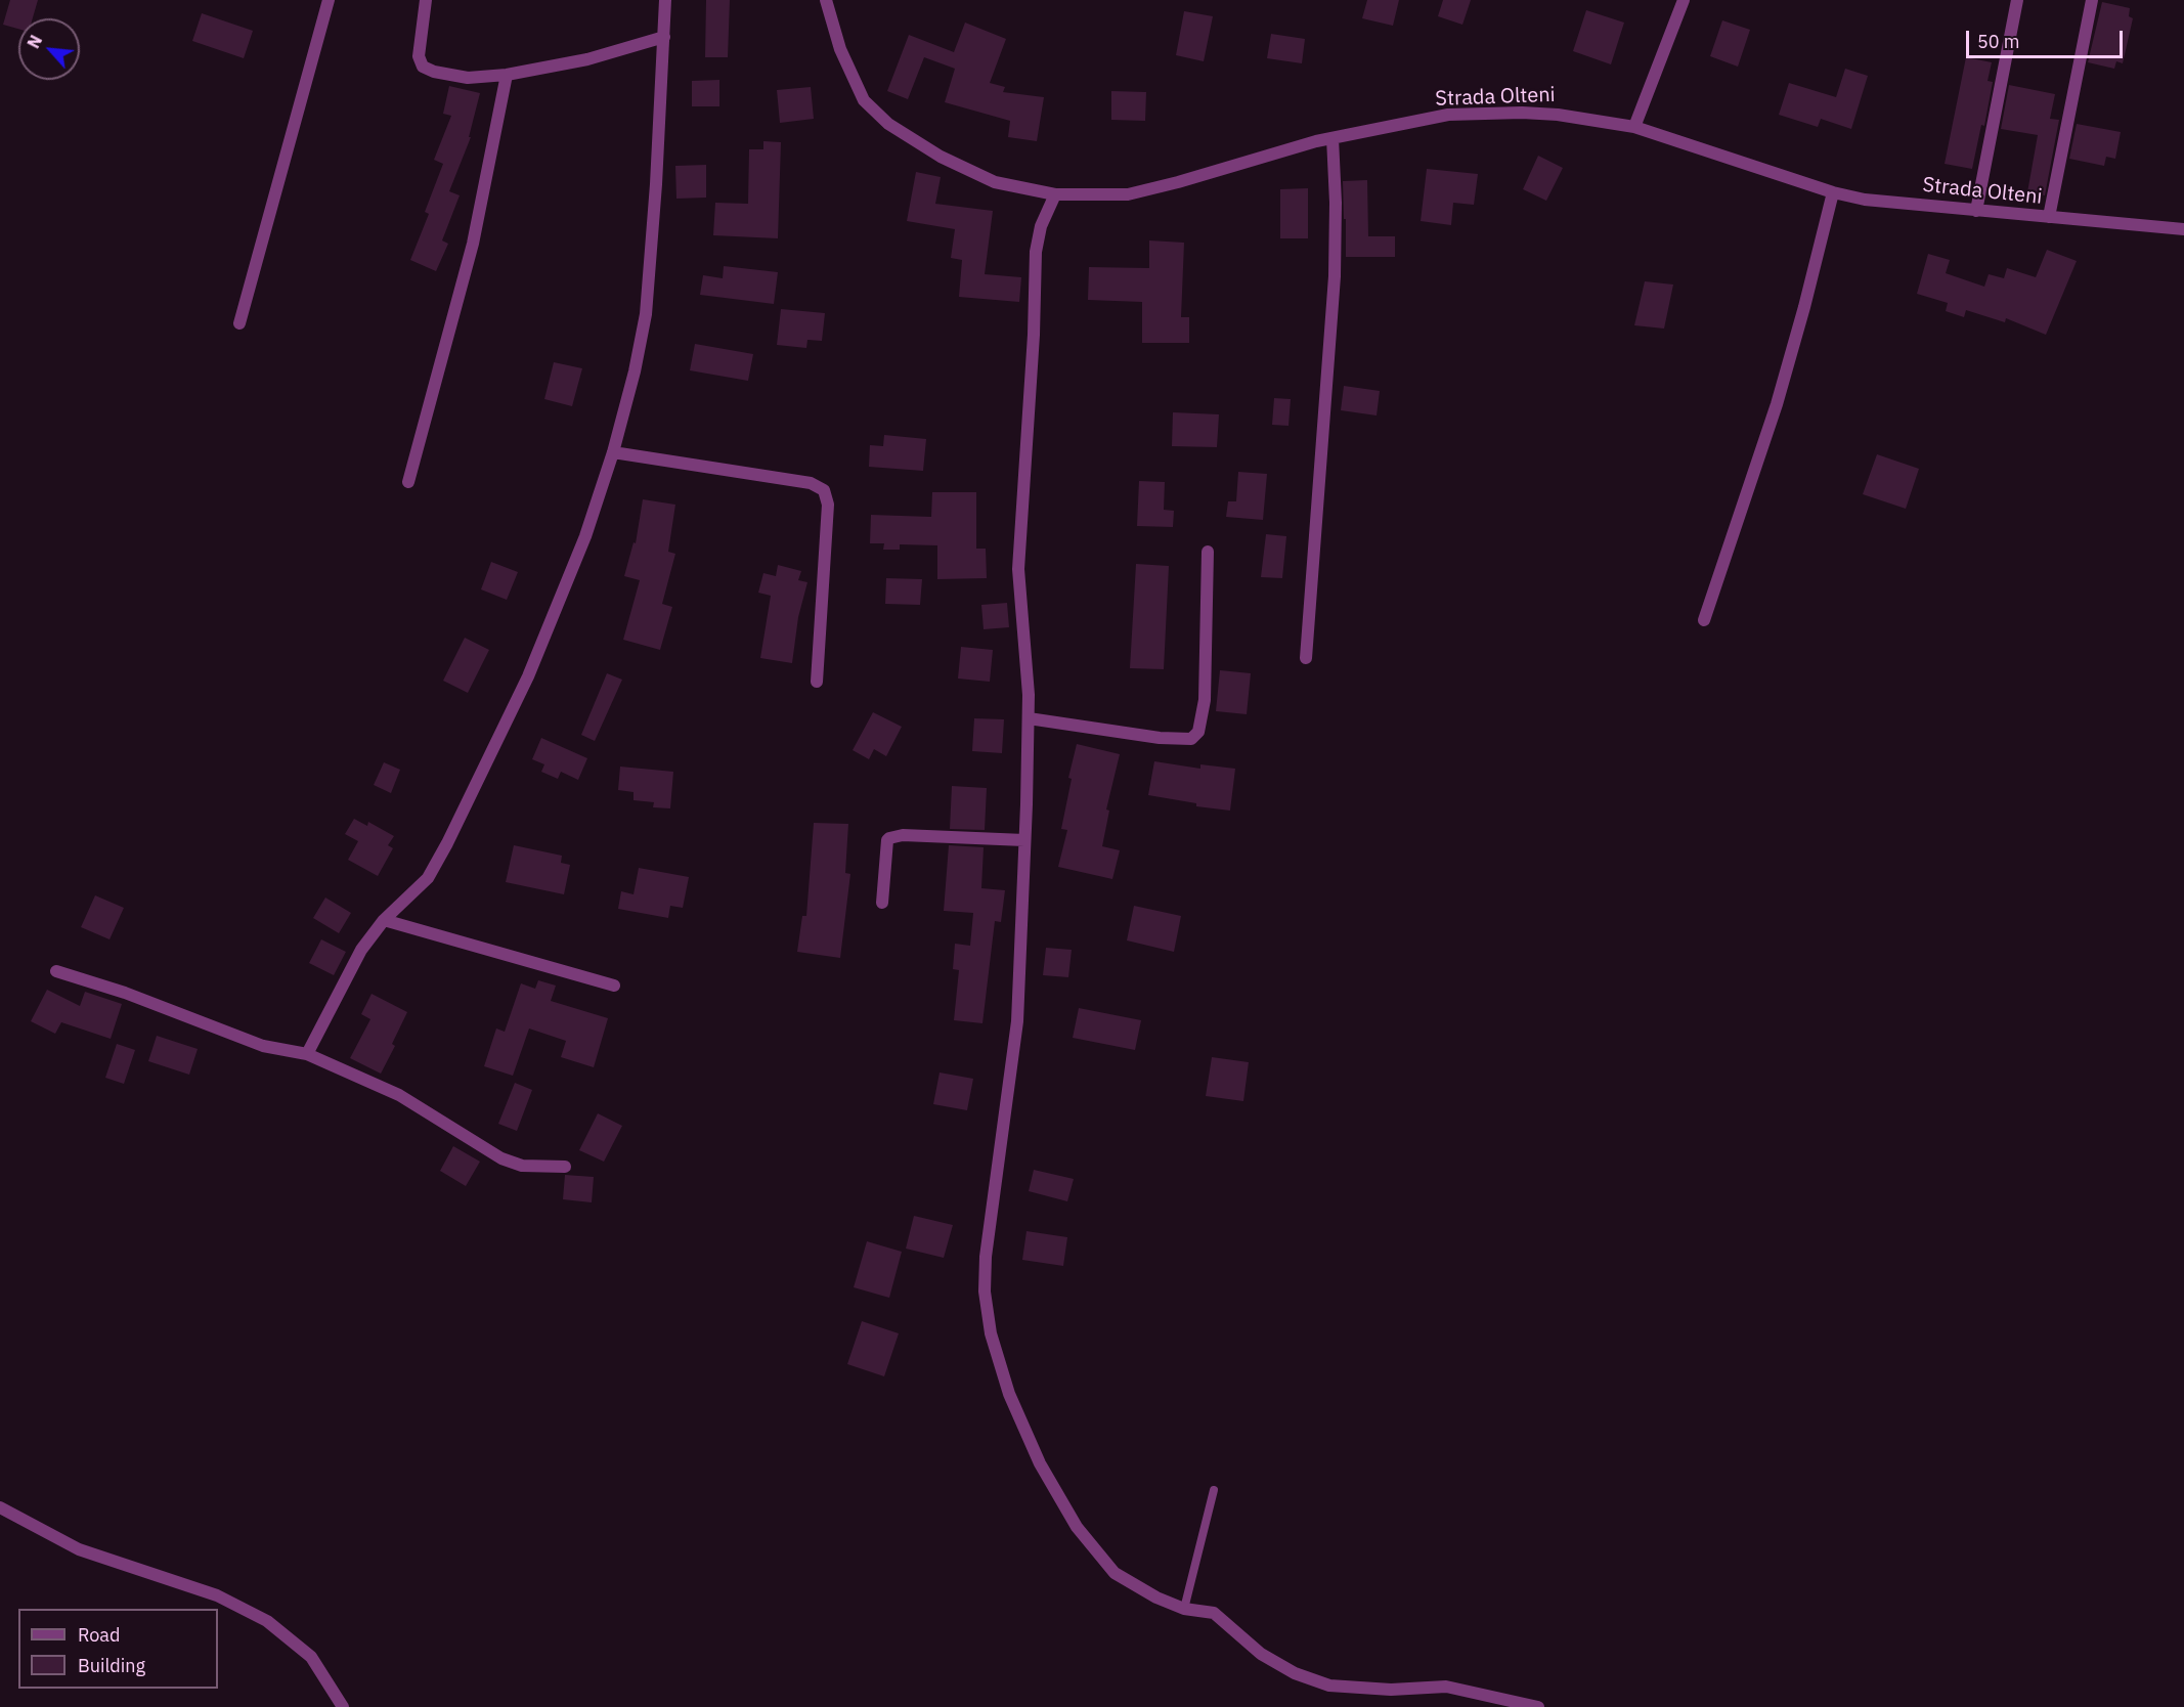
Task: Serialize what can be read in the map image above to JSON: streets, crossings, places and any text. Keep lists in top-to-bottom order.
{
  "streets": {
    "street": ["Strada Olteni"]
  },
  "legend": ["Road", "Building"],
  "scale_bar": "50 m",
  "north": "top left"
}
